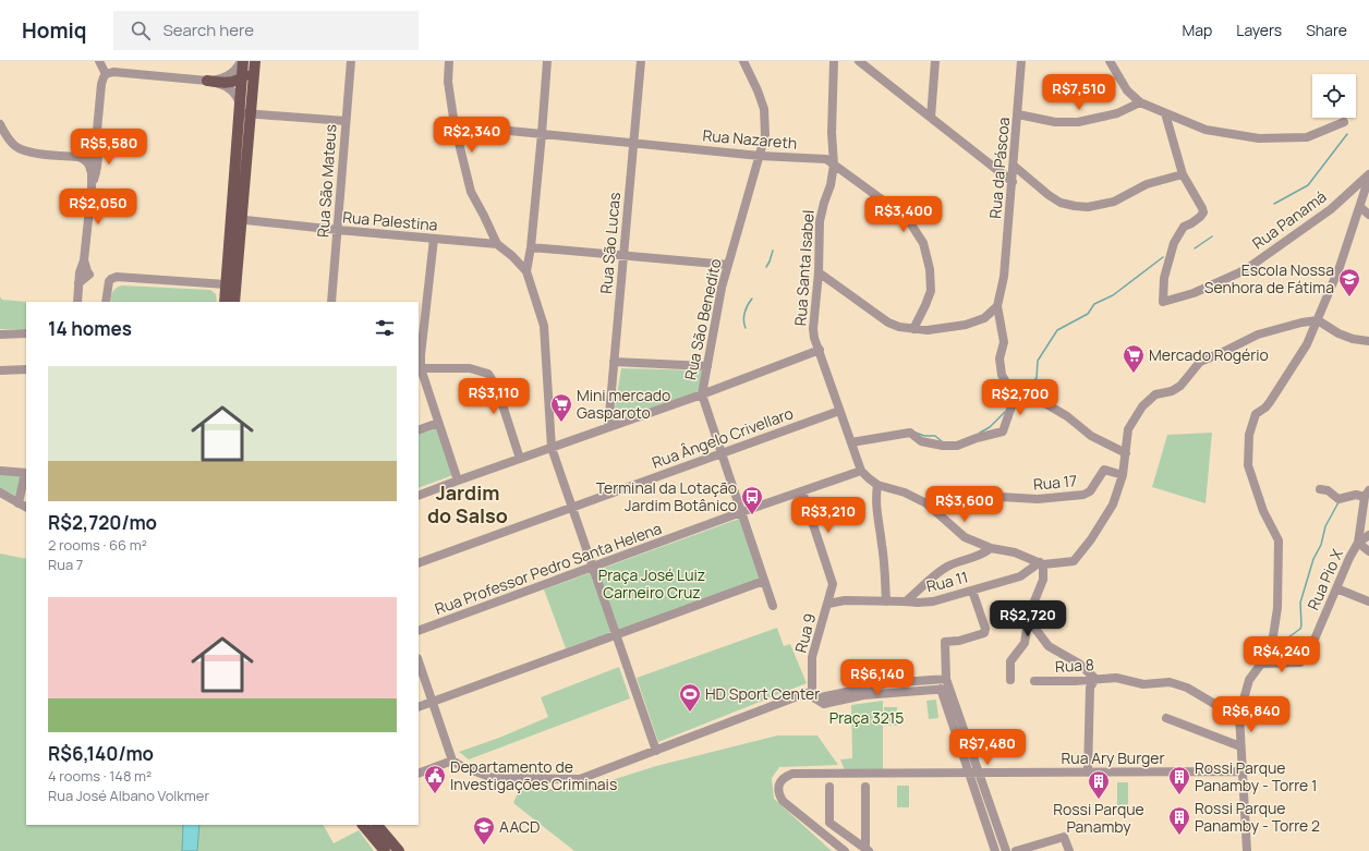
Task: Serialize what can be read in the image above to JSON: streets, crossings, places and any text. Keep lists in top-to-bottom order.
{
  "streets": {
    "street": [
      "Rua Nazareth",
      "Rua da Páscoa",
      "Rua São Mateus",
      "Rua Panamá",
      "Rua Palestina",
      "Rua São Lucas",
      "Rua Santa Isabel",
      "Rua São Benedito",
      "Rua Ângelo Crivellaro",
      "Rua 17",
      "Rua Professor Pedro Santa Helena",
      "Rua Pio X",
      "Rua 11",
      "Rua 9",
      "Rua 8",
      "Rua Ary Burger"
    ]
  },
  "crossings": [
    ["Rua Nazareth", "Rua São Lucas"],
    ["Rua Nazareth", "Rua Santa Isabel"],
    ["Rua Nazareth", "Rua São Benedito"],
    ["Rua São Mateus", "Rua Palestina"],
    ["Rua Santa Isabel", "Rua Ângelo Crivellaro"],
    ["Rua Santa Isabel", "Rua Professor Pedro Santa Helena"],
    ["Rua São Benedito", "Rua Ângelo Crivellaro"],
    ["Rua São Benedito", "Rua Professor Pedro Santa Helena"],
    ["Rua Professor Pedro Santa Helena", "Rua 9"],
    ["Rua 11", "Rua 9"]
  ],
  "districts": ["Jardim do Salso"],
  "parks": ["Praça José Luiz Carneiro Cruz", "Praça 3215"],
  "places": {
    "school or university": ["Escola Nossa Senhora de Fátima", "AACD"],
    "supermarket": ["Mercado Rogério", "Mini mercado Gasparoto"],
    "bus stop": ["Terminal da Lotação Jardim Botânico"],
    "sports": ["HD Sport Center"],
    "public building": ["Departamento de Investigações Criminais"],
    "building": ["Rossi Parque Panamby - Torre 1", "Rossi Parque Panamby", "Rossi Parque Panamby - Torre 2"]
  },
  "page": {
    "header": "Homiq",
    "search": "Search here",
    "nav": ["Map", "Layers", "Share"],
    "price": [
      "R$7,510",
      "R$2,340",
      "R$5,580",
      "R$2,050",
      "R$3,400",
      "R$3,110",
      "R$2,700",
      "R$3,600",
      "R$3,210",
      "R$2,720",
      "R$4,240",
      "R$6,140",
      "R$6,840",
      "R$7,480"
    ],
    "heading": "14 homes",
    "list": [
      {
        "name": "R$2,720/mo",
        "note": "2 rooms · 66 m² · Rua 7"
      },
      {
        "name": "R$6,140/mo",
        "note": "4 rooms · 148 m² · Rua José Albano Volkmer"
      }
    ]
  }
}
